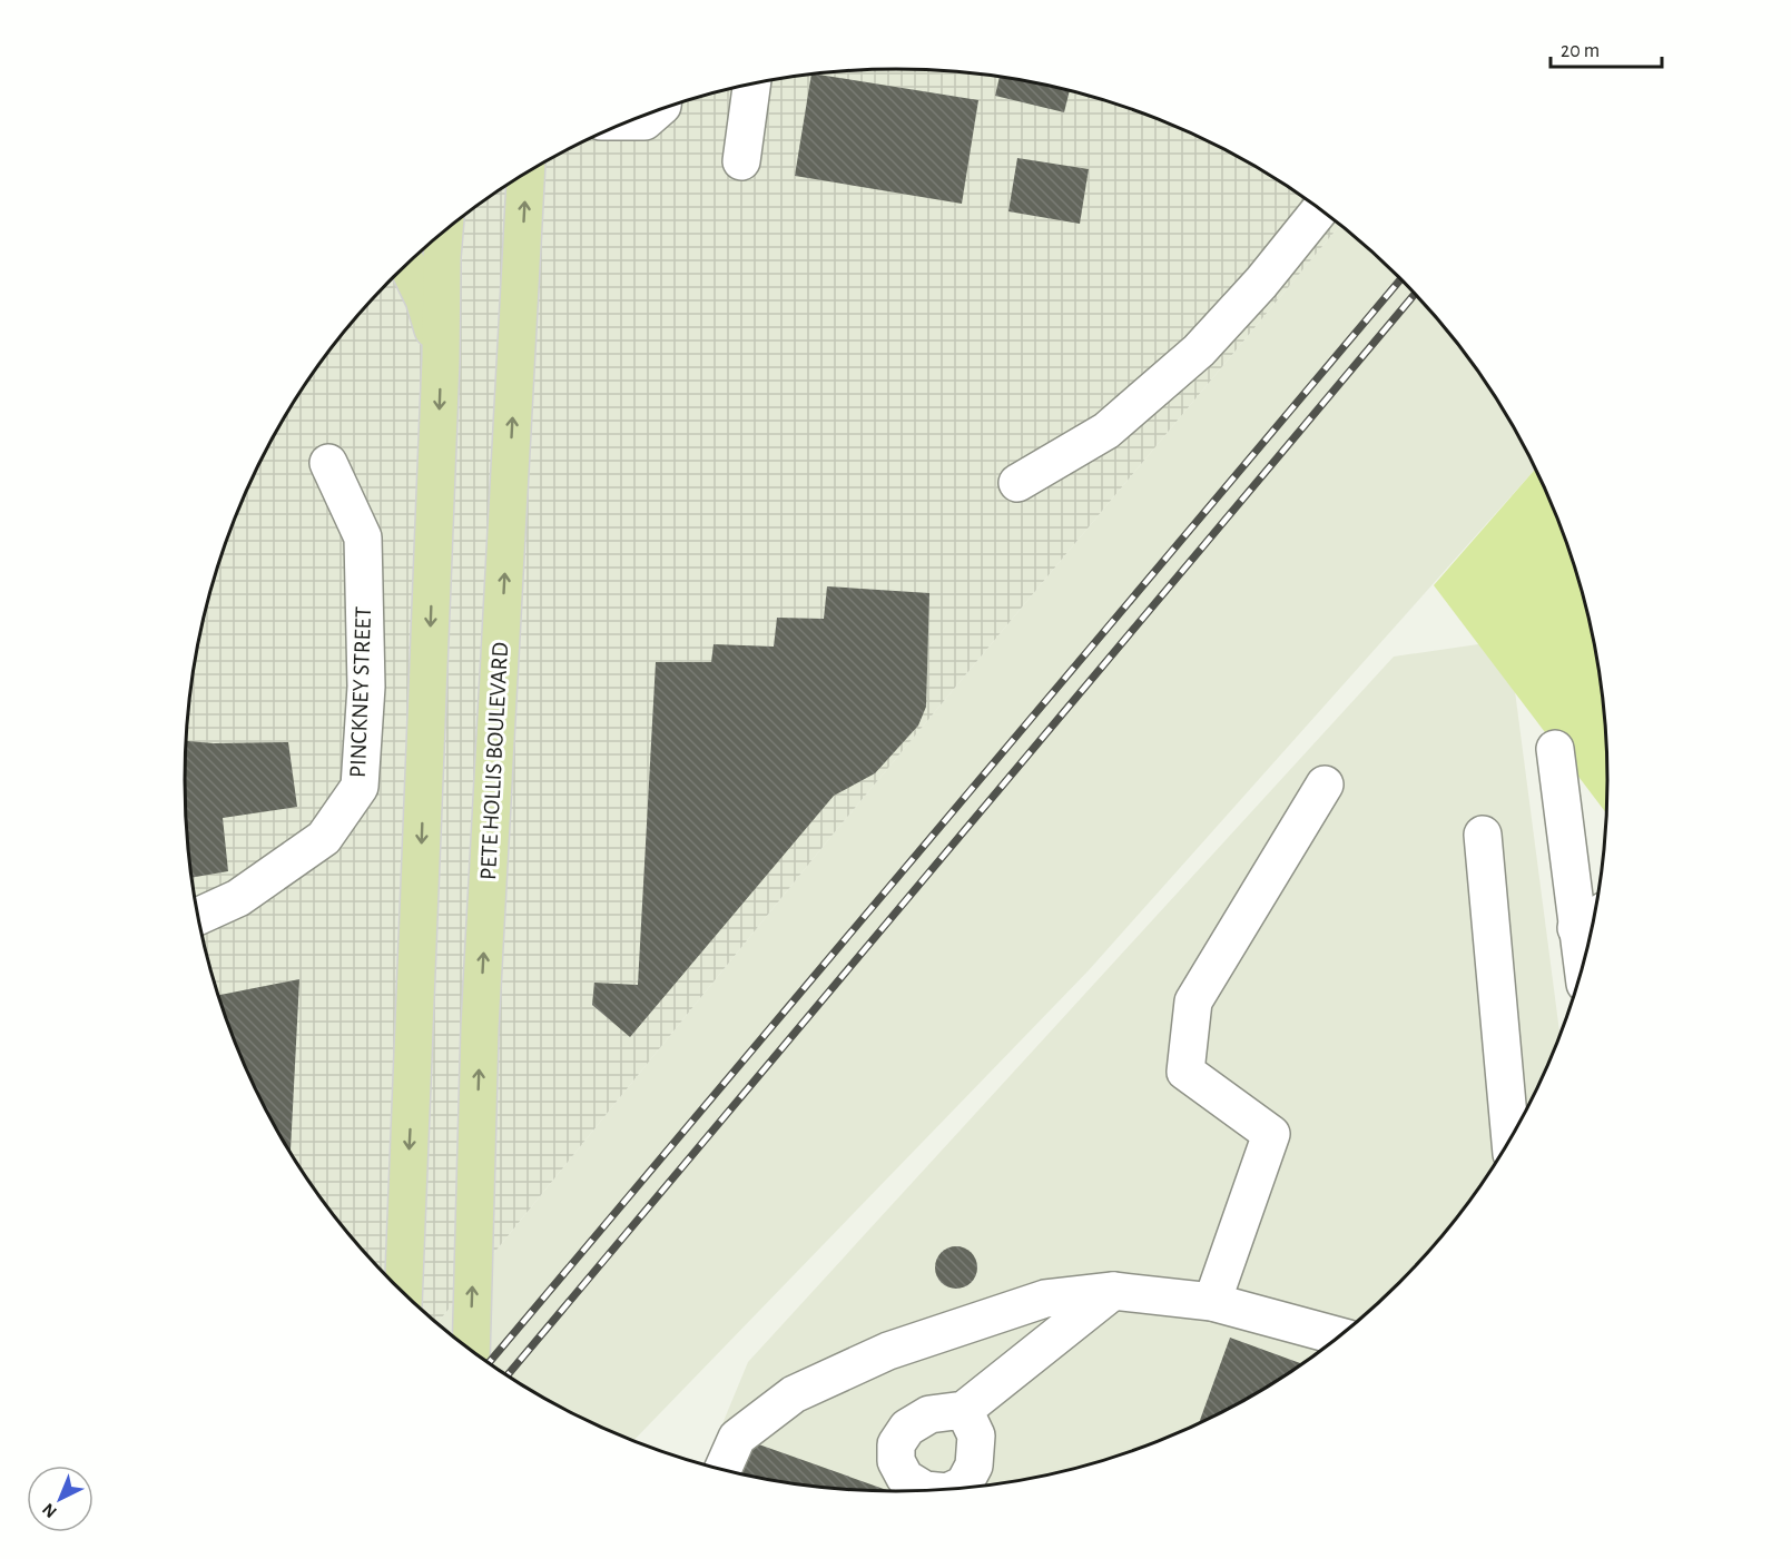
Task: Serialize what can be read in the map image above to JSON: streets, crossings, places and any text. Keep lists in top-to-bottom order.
{
  "streets": {
    "main road": ["PETE HOLLIS BOULEVARD"],
    "street": ["PINCKNEY STREET"]
  },
  "scale_bar": "20 m",
  "north": "bottom left"
}
